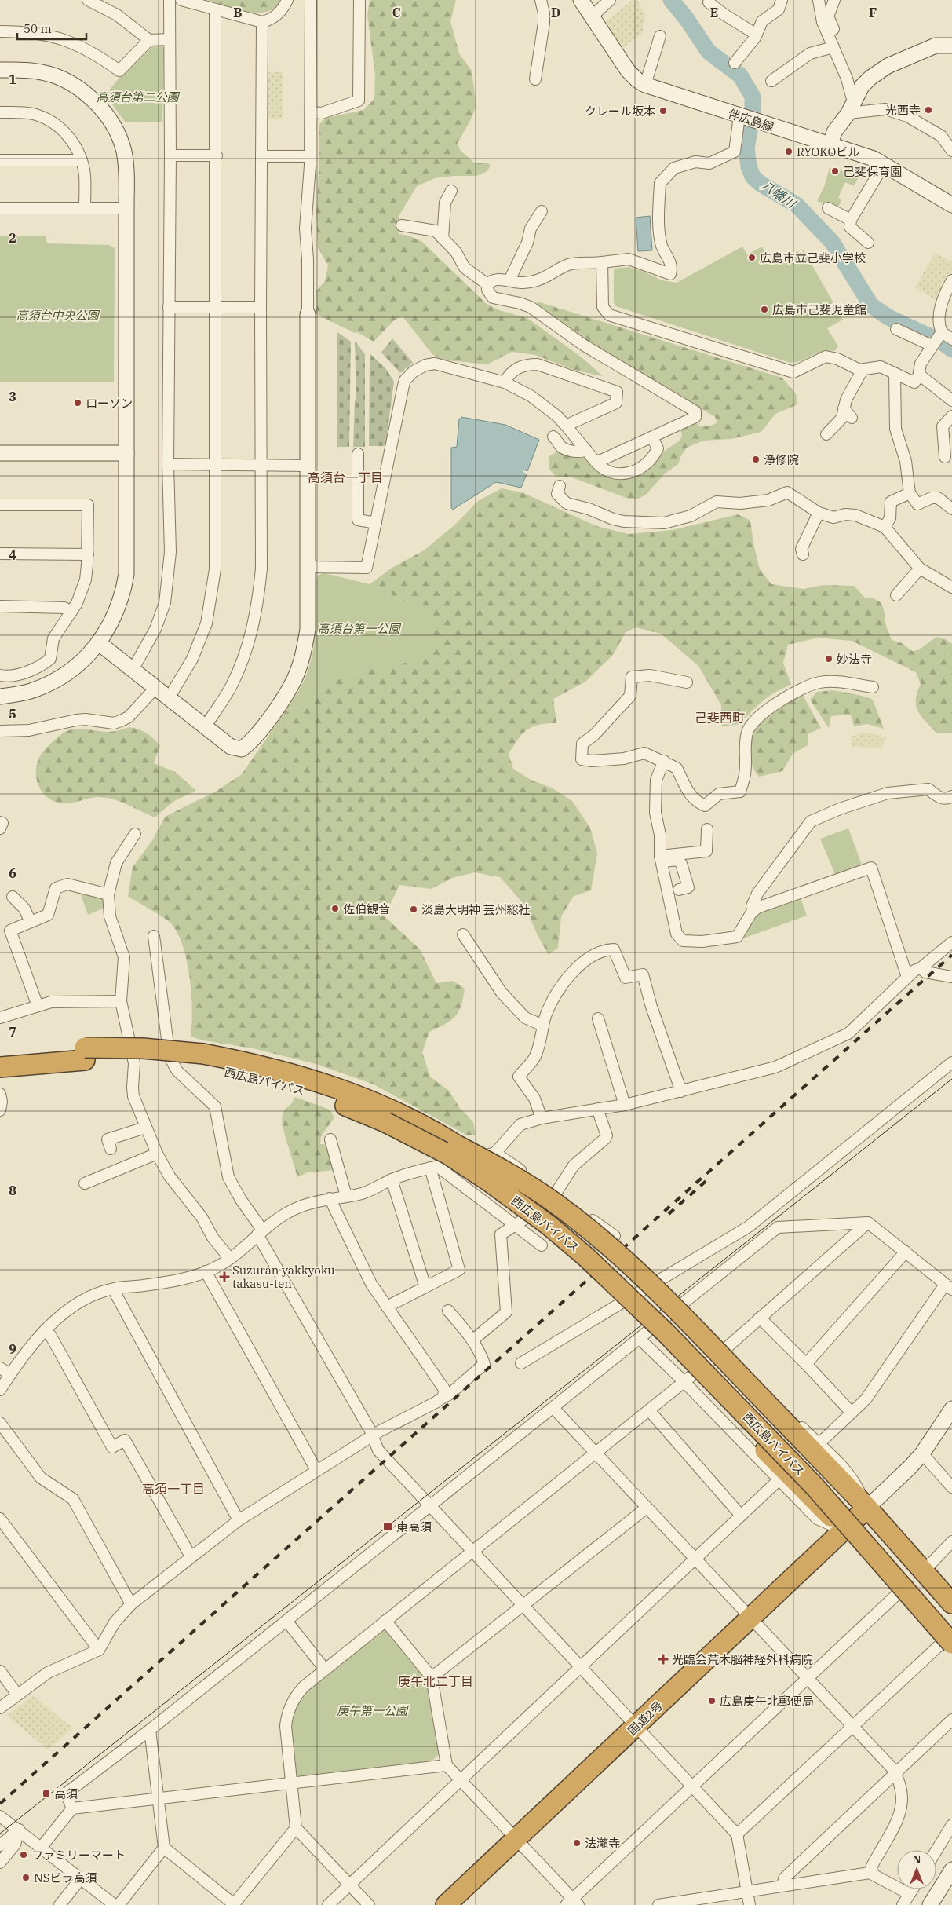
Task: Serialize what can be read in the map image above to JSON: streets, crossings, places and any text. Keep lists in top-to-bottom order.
{
  "streets": {
    "highway": ["西広島バイパス", "国道2号"],
    "street": ["伴広島線"]
  },
  "districts": [
    "高須台一丁目",
    "己斐西町",
    "高須一丁目",
    "庚午北二丁目"
  ],
  "water": ["八幡川"],
  "parks": [
    "高須台第二公園",
    "高須台中央公園",
    "高須台第一公園",
    "庚午第一公園"
  ],
  "places": {
    "other": [
      "光西寺",
      "クレール坂本",
      "RYOKOビル",
      "己斐保育園",
      "広島市立己斐小学校",
      "広島市己斐児童館",
      "ローソン",
      "浄修院",
      "妙法寺",
      "佐伯観音",
      "淡島大明神 芸州総社",
      "広島庚午北郵便局",
      "法瀧寺",
      "ファミリーマート",
      "NSビラ高須"
    ],
    "health": ["Suzuran yakkyoku takasu-ten", "光臨会荒木脳神経外科病院"],
    "transit": ["東高須", "高須"]
  },
  "scale_bar": "50 m",
  "north": "top",
  "grid": {
    "columns": [
      "B",
      "C",
      "D",
      "E",
      "F"
    ],
    "rows": [
      "1",
      "2",
      "3",
      "4",
      "5",
      "6",
      "7",
      "8",
      "9"
    ]
  }
}
